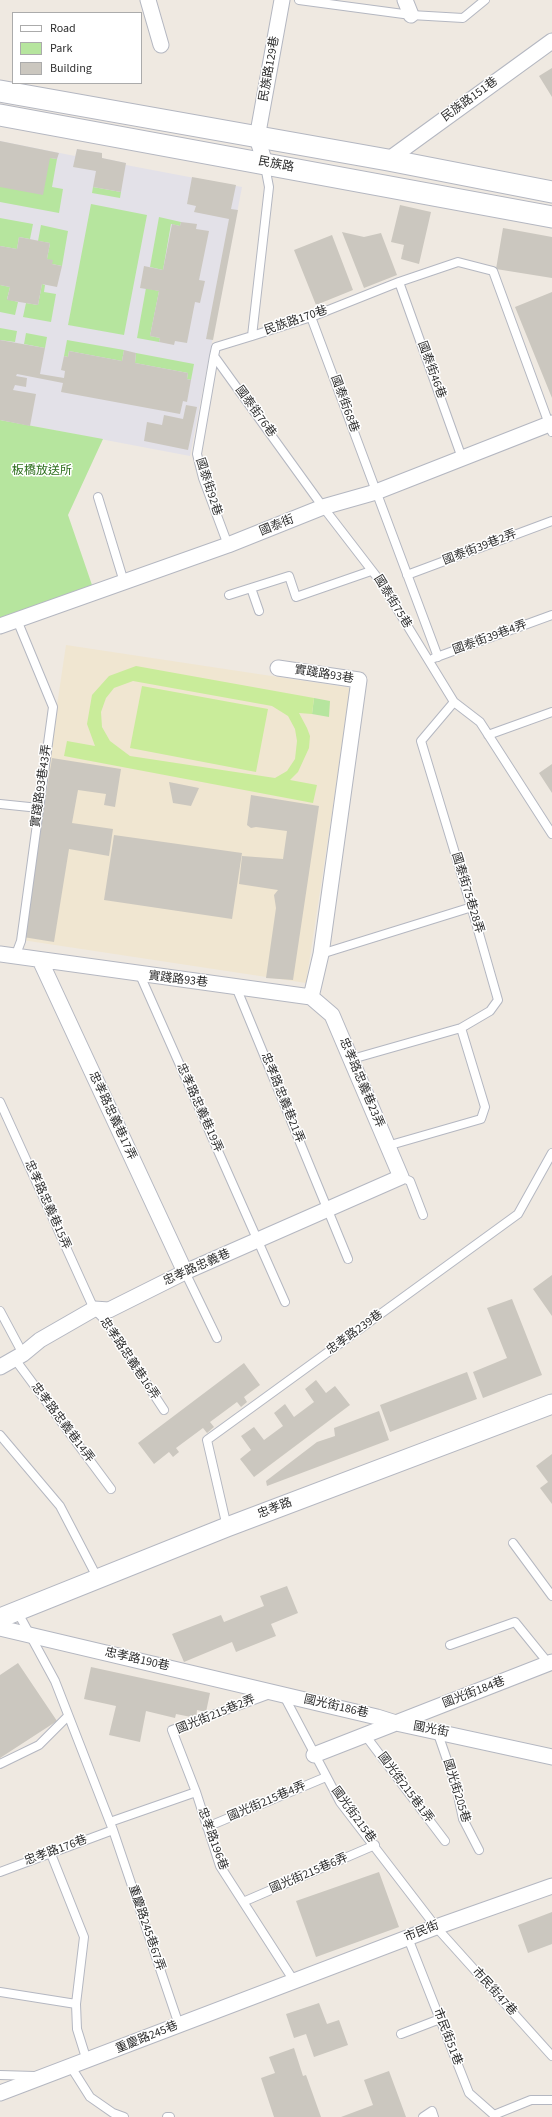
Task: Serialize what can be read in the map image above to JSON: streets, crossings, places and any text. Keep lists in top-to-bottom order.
{
  "streets": {
    "main road": ["民族路"],
    "street": [
      "民族路129巷",
      "民族路151巷",
      "國泰街",
      "實踐路93巷",
      "忠孝路忠義巷23弄",
      "忠孝路忠義巷17弄",
      "忠孝路忠義巷",
      "忠孝路",
      "忠孝路190巷",
      "國光街184巷",
      "國光街186巷",
      "國光街",
      "市民街",
      "重慶路245巷"
    ],
    "lane": [
      "民族路170巷",
      "國泰街46巷",
      "國泰街68巷",
      "國泰街76巷",
      "國泰街92巷",
      "國泰街39巷2弄",
      "國泰街75巷",
      "國泰街39巷4弄",
      "實踐路93巷43弄",
      "國泰街75巷28弄",
      "忠孝路忠義巷21弄",
      "忠孝路忠義巷19弄",
      "忠孝路忠義巷15弄",
      "忠孝路239巷",
      "忠孝路忠義巷16弄",
      "忠孝路忠義巷14弄",
      "國光街215巷2弄",
      "國光街215巷1弄",
      "國光街205巷",
      "國光街215巷4弄",
      "國光街215巷",
      "忠孝路196巷",
      "忠孝路176巷",
      "國光街215巷6弄",
      "重慶路245巷67弄",
      "市民街47巷",
      "市民街51巷"
    ]
  },
  "crossings": [
    ["民族路129巷", "民族路"],
    ["民族路151巷", "民族路"],
    ["民族路", "民族路170巷"],
    ["民族路170巷", "國泰街46巷"],
    ["民族路170巷", "國泰街68巷"],
    ["民族路170巷", "國泰街"],
    ["國泰街46巷", "國泰街"],
    ["國泰街68巷", "國泰街"],
    ["國泰街68巷", "國泰街39巷2弄"],
    ["國泰街68巷", "國泰街39巷4弄"],
    ["國泰街76巷", "國泰街92巷"],
    ["國泰街76巷", "國泰街"],
    ["國泰街76巷", "國泰街75巷"],
    ["國泰街92巷", "國泰街"],
    ["國泰街", "國泰街75巷"],
    ["國泰街", "實踐路93巷43弄"],
    ["國泰街75巷", "國泰街39巷4弄"],
    ["國泰街75巷", "國泰街75巷28弄"],
    ["實踐路93巷", "實踐路93巷43弄"],
    ["實踐路93巷", "忠孝路忠義巷23弄"],
    ["實踐路93巷", "忠孝路忠義巷21弄"],
    ["實踐路93巷", "忠孝路忠義巷19弄"],
    ["實踐路93巷", "忠孝路忠義巷17弄"],
    ["國泰街75巷28弄", "忠孝路忠義巷23弄"],
    ["忠孝路忠義巷23弄", "忠孝路忠義巷"],
    ["忠孝路忠義巷21弄", "忠孝路忠義巷"],
    ["忠孝路忠義巷19弄", "忠孝路忠義巷"],
    ["忠孝路忠義巷17弄", "忠孝路忠義巷"],
    ["忠孝路忠義巷15弄", "忠孝路忠義巷"],
    ["忠孝路忠義巷15弄", "忠孝路忠義巷16弄"],
    ["忠孝路忠義巷", "忠孝路忠義巷16弄"],
    ["忠孝路239巷", "忠孝路"],
    ["忠孝路190巷", "國光街186巷"],
    ["忠孝路190巷", "國光街215巷2弄"],
    ["忠孝路190巷", "國光街215巷"],
    ["國光街184巷", "國光街186巷"],
    ["國光街184巷", "國光街"],
    ["國光街186巷", "國光街215巷2弄"],
    ["國光街186巷", "國光街"],
    ["國光街186巷", "國光街215巷"],
    ["國光街215巷2弄", "國光街215巷"],
    ["國光街215巷2弄", "忠孝路196巷"],
    ["國光街", "國光街215巷1弄"],
    ["國光街", "國光街205巷"],
    ["國光街", "國光街215巷"],
    ["國光街215巷4弄", "國光街215巷"],
    ["國光街215巷4弄", "忠孝路196巷"],
    ["國光街215巷", "國光街215巷6弄"],
    ["國光街215巷", "市民街"],
    ["國光街215巷", "市民街47巷"],
    ["忠孝路196巷", "忠孝路176巷"],
    ["忠孝路196巷", "國光街215巷6弄"],
    ["忠孝路196巷", "重慶路245巷67弄"],
    ["忠孝路196巷", "市民街"],
    ["忠孝路196巷", "重慶路245巷"],
    ["忠孝路176巷", "重慶路245巷67弄"],
    ["重慶路245巷67弄", "重慶路245巷"],
    ["市民街", "市民街47巷"],
    ["市民街", "市民街51巷"],
    ["市民街", "重慶路245巷"]
  ],
  "parks": ["板橋放送所"],
  "legend": ["Road", "Park", "Building"]
}
